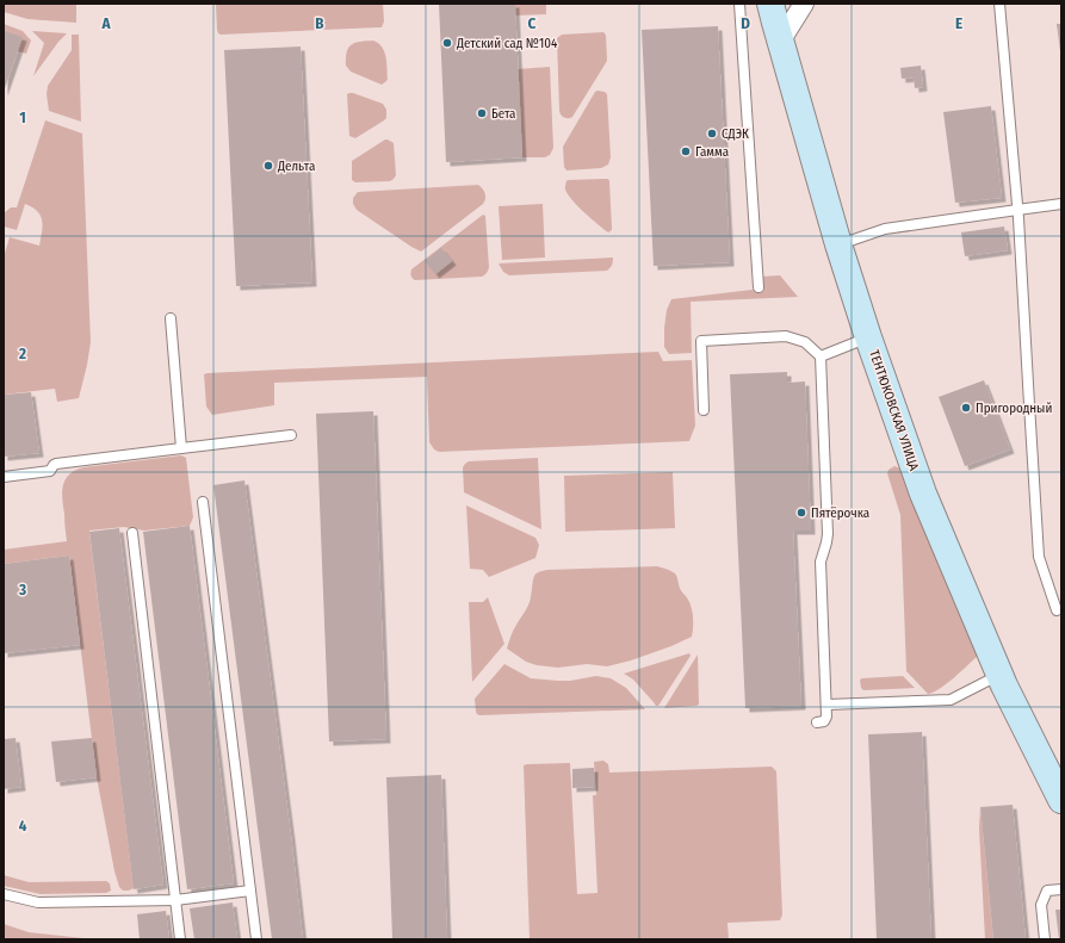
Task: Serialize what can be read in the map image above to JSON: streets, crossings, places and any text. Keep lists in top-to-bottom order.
{
  "streets": {
    "street": ["ТЕНТЮКОВСКАЯ УЛИЦА"]
  },
  "places": [
    "Детский сад №104",
    "Бета",
    "СДЭК",
    "Гамма",
    "Дельта",
    "Пригородный",
    "Пятёрочка"
  ],
  "grid": {
    "columns": [
      "A",
      "B",
      "C",
      "D",
      "E"
    ],
    "rows": [
      "1",
      "2",
      "3",
      "4"
    ]
  }
}
